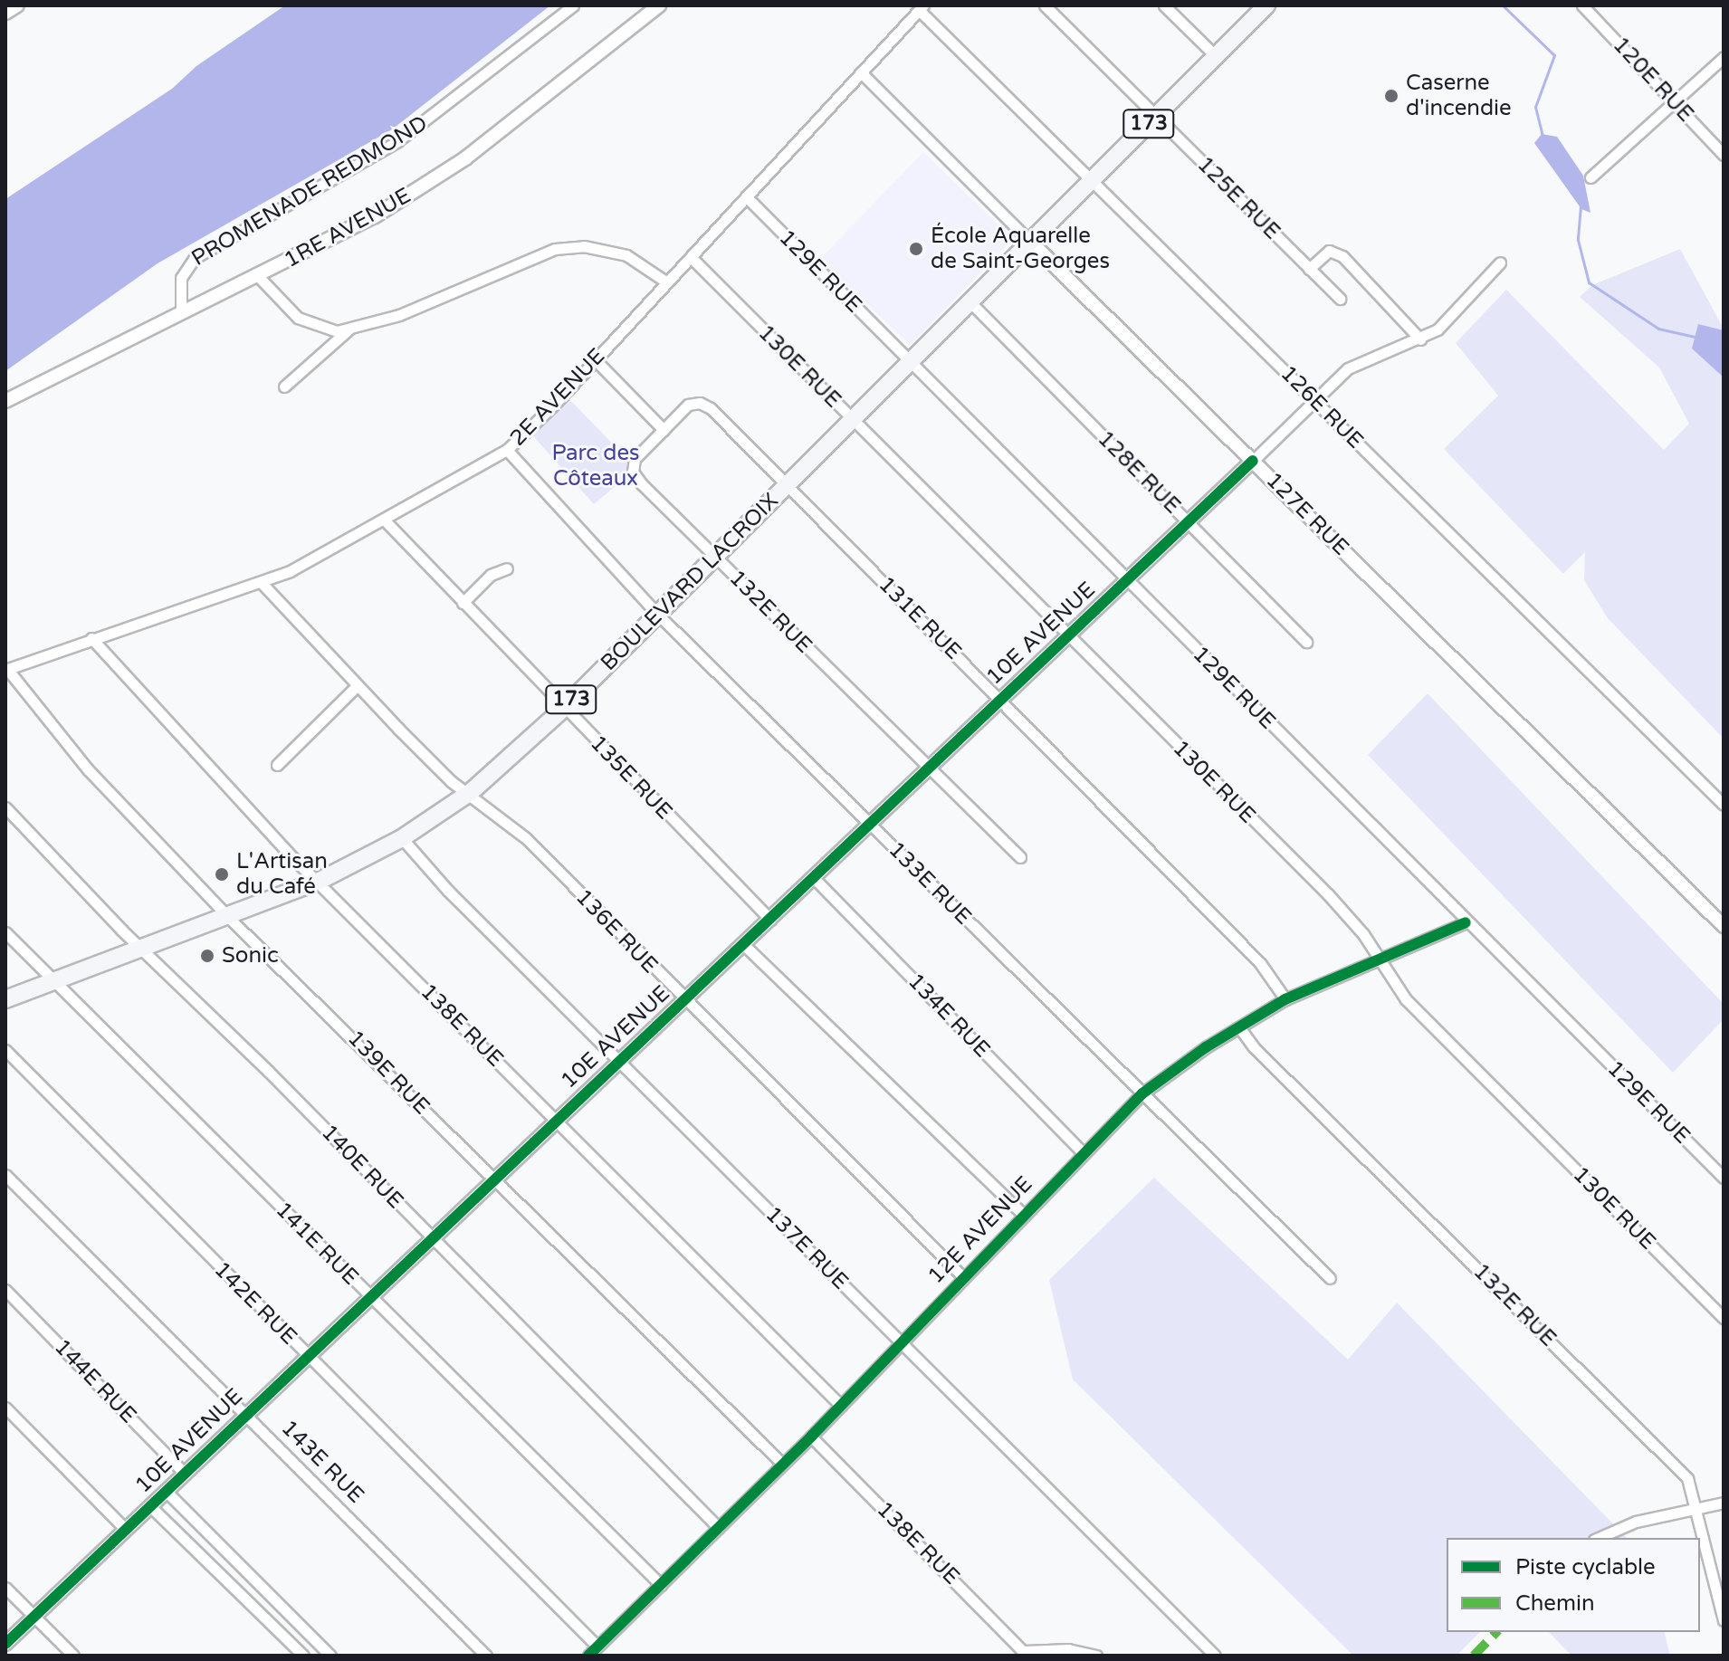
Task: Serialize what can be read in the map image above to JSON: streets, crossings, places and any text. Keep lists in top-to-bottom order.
{
  "streets": {
    "main road": ["173", "BOULEVARD LACROIX"],
    "street": [
      "120E RUE",
      "PROMENADE REDMOND",
      "125E RUE",
      "1RE AVENUE",
      "129E RUE",
      "130E RUE",
      "2E AVENUE",
      "126E RUE",
      "128E RUE",
      "127E RUE",
      "132E RUE",
      "131E RUE",
      "10E AVENUE",
      "135E RUE",
      "133E RUE",
      "136E RUE",
      "134E RUE",
      "138E RUE",
      "139E RUE",
      "140E RUE",
      "12E AVENUE",
      "141E RUE",
      "137E RUE",
      "142E RUE",
      "144E RUE",
      "143E RUE"
    ]
  },
  "crossings": [
    ["PROMENADE REDMOND", "1RE AVENUE"],
    ["125E RUE", "BOULEVARD LACROIX"],
    ["129E RUE", "2E AVENUE"],
    ["129E RUE", "BOULEVARD LACROIX"],
    ["129E RUE", "10E AVENUE"],
    ["129E RUE", "12E AVENUE"],
    ["130E RUE", "2E AVENUE"],
    ["130E RUE", "BOULEVARD LACROIX"],
    ["130E RUE", "10E AVENUE"],
    ["130E RUE", "12E AVENUE"],
    ["2E AVENUE", "126E RUE"],
    ["2E AVENUE", "127E RUE"],
    ["2E AVENUE", "135E RUE"],
    ["2E AVENUE", "133E RUE"],
    ["2E AVENUE", "136E RUE"],
    ["2E AVENUE", "138E RUE"],
    ["2E AVENUE", "139E RUE"],
    ["126E RUE", "BOULEVARD LACROIX"],
    ["126E RUE", "10E AVENUE"],
    ["128E RUE", "BOULEVARD LACROIX"],
    ["128E RUE", "10E AVENUE"],
    ["127E RUE", "BOULEVARD LACROIX"],
    ["127E RUE", "10E AVENUE"],
    ["BOULEVARD LACROIX", "132E RUE"],
    ["BOULEVARD LACROIX", "131E RUE"],
    ["BOULEVARD LACROIX", "135E RUE"],
    ["BOULEVARD LACROIX", "133E RUE"],
    ["BOULEVARD LACROIX", "136E RUE"],
    ["BOULEVARD LACROIX", "138E RUE"],
    ["BOULEVARD LACROIX", "139E RUE"],
    ["BOULEVARD LACROIX", "140E RUE"],
    ["BOULEVARD LACROIX", "141E RUE"],
    ["BOULEVARD LACROIX", "137E RUE"],
    ["132E RUE", "131E RUE"],
    ["132E RUE", "10E AVENUE"],
    ["132E RUE", "12E AVENUE"],
    ["131E RUE", "10E AVENUE"],
    ["131E RUE", "12E AVENUE"],
    ["10E AVENUE", "135E RUE"],
    ["10E AVENUE", "133E RUE"],
    ["10E AVENUE", "136E RUE"],
    ["10E AVENUE", "134E RUE"],
    ["10E AVENUE", "138E RUE"],
    ["10E AVENUE", "139E RUE"],
    ["10E AVENUE", "140E RUE"],
    ["10E AVENUE", "141E RUE"],
    ["10E AVENUE", "137E RUE"],
    ["10E AVENUE", "142E RUE"],
    ["10E AVENUE", "144E RUE"],
    ["10E AVENUE", "143E RUE"],
    ["133E RUE", "12E AVENUE"],
    ["136E RUE", "12E AVENUE"],
    ["134E RUE", "12E AVENUE"],
    ["138E RUE", "12E AVENUE"],
    ["139E RUE", "12E AVENUE"],
    ["140E RUE", "12E AVENUE"],
    ["12E AVENUE", "141E RUE"],
    ["12E AVENUE", "137E RUE"],
    ["12E AVENUE", "142E RUE"]
  ],
  "parks": ["Parc des Côteaux"],
  "places": [
    "Caserne d'incendie",
    "École Aquarelle de Saint-Georges",
    "L'Artisan du Café",
    "Sonic"
  ],
  "legend": ["Piste cyclable", "Chemin"]
}
